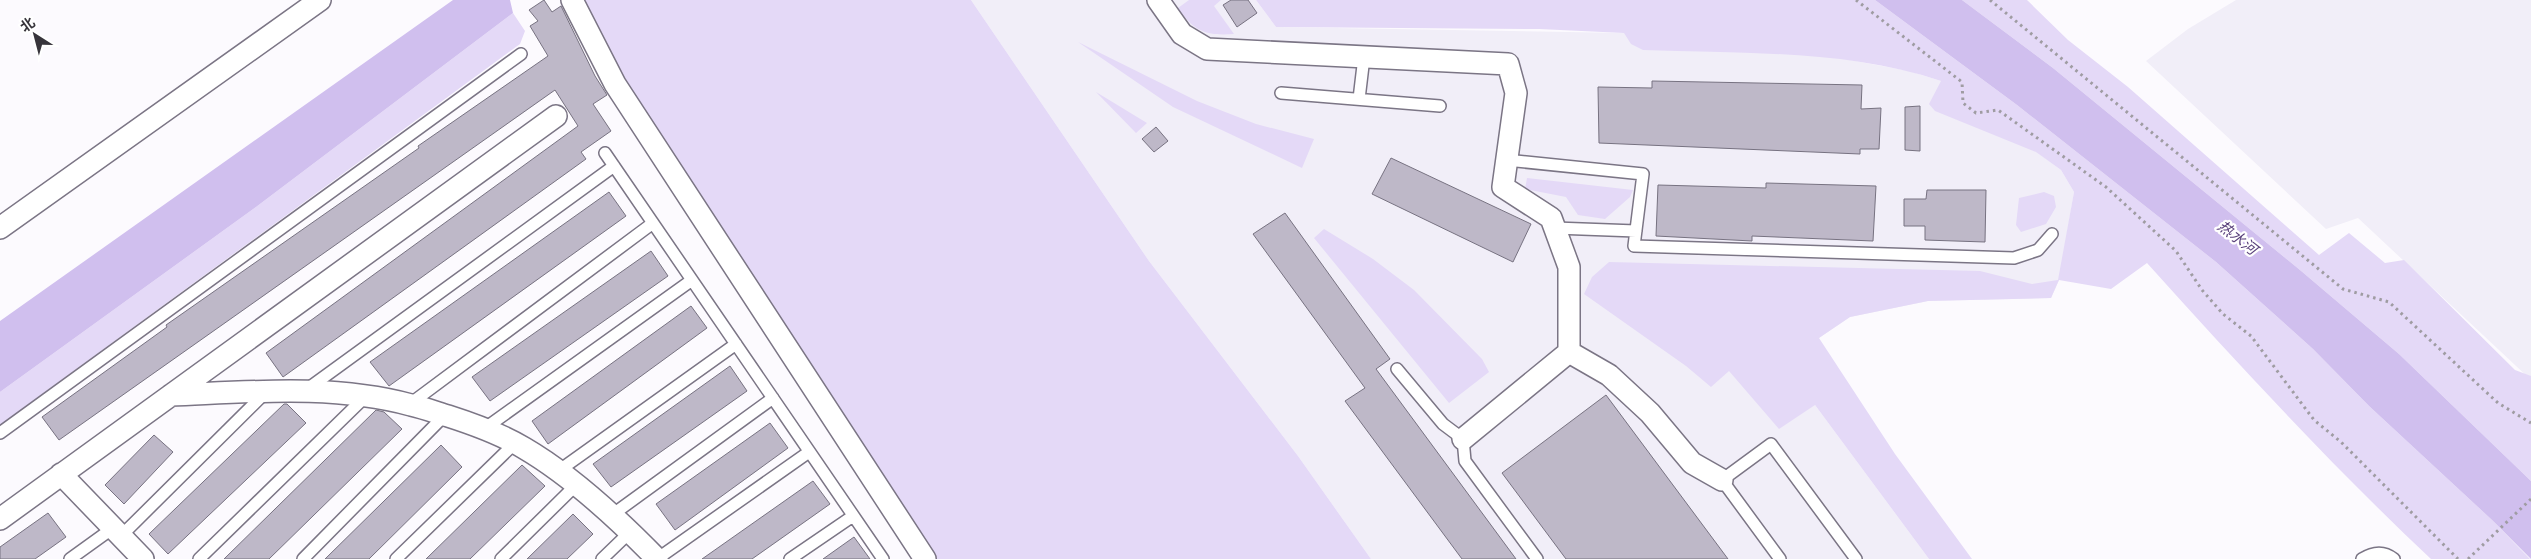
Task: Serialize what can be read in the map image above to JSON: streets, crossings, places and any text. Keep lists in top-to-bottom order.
{
  "water": ["热水河"],
  "north": "top left"
}
